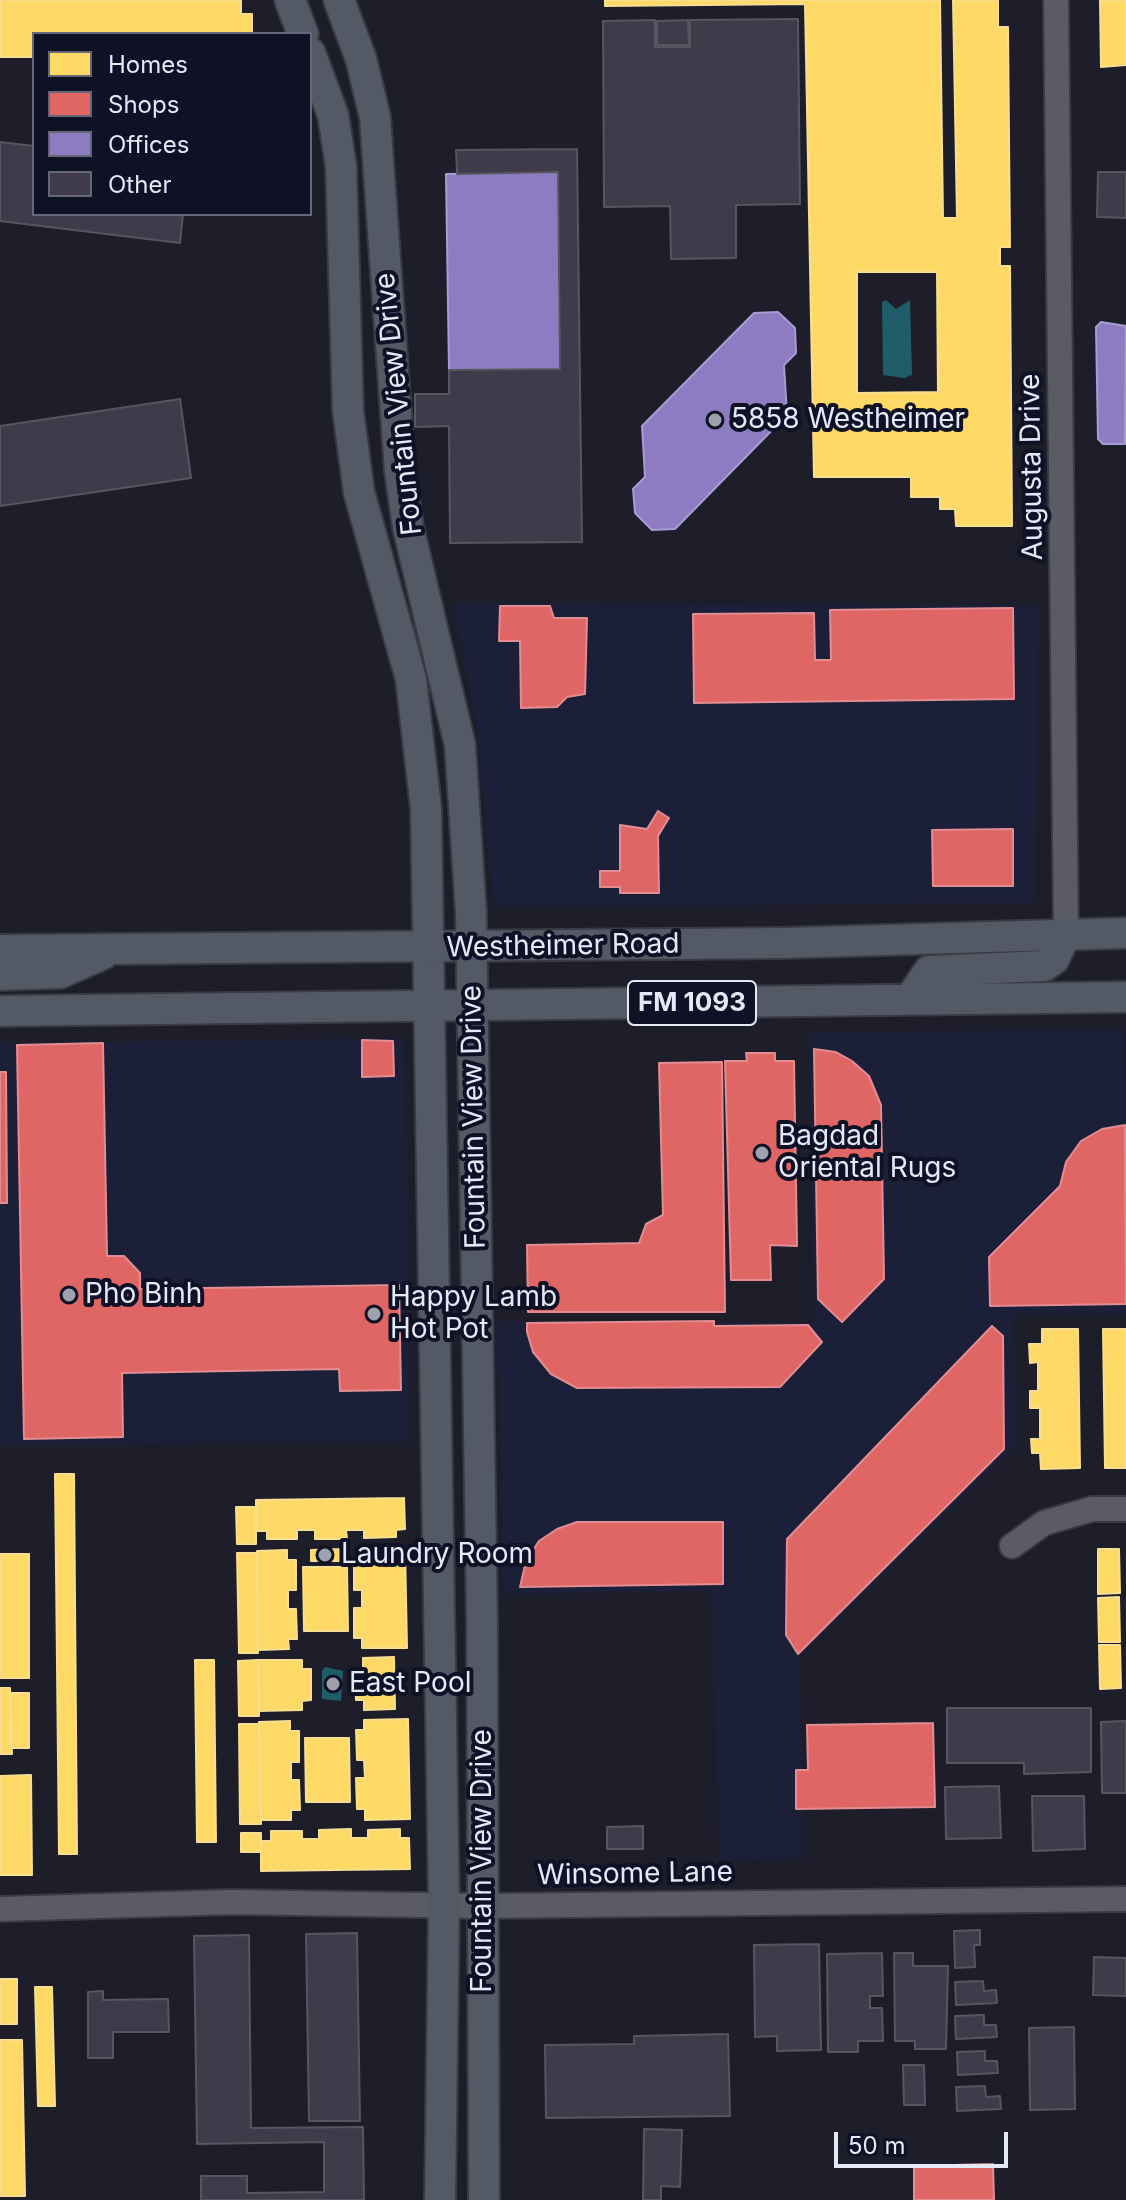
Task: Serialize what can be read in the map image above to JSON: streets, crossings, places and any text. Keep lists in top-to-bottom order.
{
  "streets": {
    "main road": ["Fountain View Drive", "Westheimer Road", "FM 1093"],
    "street": ["Augusta Drive", "Winsome Lane"]
  },
  "crossings": [
    ["Fountain View Drive", "Westheimer Road"],
    ["Fountain View Drive", "Winsome Lane"],
    ["Augusta Drive", "Westheimer Road"]
  ],
  "places": [
    "5858 Westheimer",
    "Bagdad Oriental Rugs",
    "Pho Binh",
    "Happy Lamb Hot Pot",
    "Laundry Room",
    "East Pool"
  ],
  "legend": [
    "Homes",
    "Shops",
    "Offices",
    "Other"
  ],
  "scale_bar": "50 m"
}
